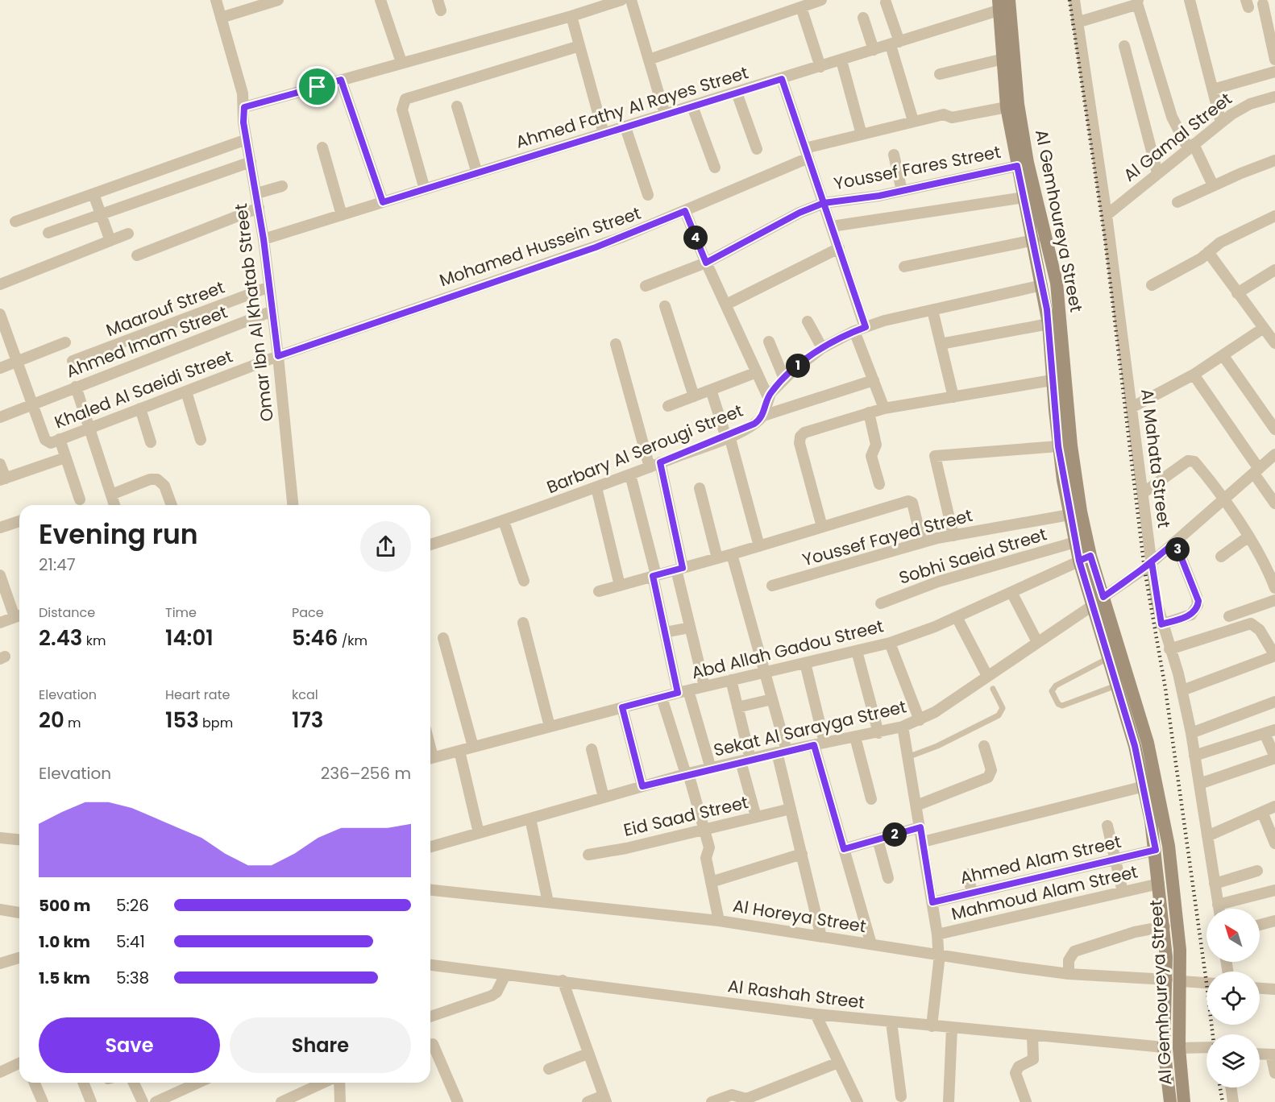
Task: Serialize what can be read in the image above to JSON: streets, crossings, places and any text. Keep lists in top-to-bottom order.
{
  "streets": {
    "main road": ["Al Gemhoureya Street"],
    "street": [
      "Ahmed Fathy Al Rayes Street",
      "Al Gamal Street",
      "Youssef Fares Street",
      "Mohamed Hussein Street",
      "Maarouf Street",
      "Omar Ibn Al Khatab Street",
      "Ahmed Imam Street",
      "Khaled Al Saeidi Street",
      "Barbary Al Serougi Street",
      "Al Mahata Street",
      "Youssef Fayed Street",
      "Sobhi Saeid Street",
      "Abd Allah Gadou Street",
      "Sekat Al Sarayga Street",
      "Eid Saad Street",
      "Ahmed Alam Street",
      "Mahmoud Alam Street",
      "Al Horeya Street",
      "Al Rashah Street"
    ]
  },
  "crossings": [
    ["Ahmed Fathy Al Rayes Street", "Al Gemhoureya Street"],
    ["Ahmed Fathy Al Rayes Street", "Omar Ibn Al Khatab Street"],
    ["Al Gamal Street", "Al Mahata Street"],
    ["Youssef Fares Street", "Al Gemhoureya Street"],
    ["Al Gemhoureya Street", "Mohamed Hussein Street"],
    ["Al Gemhoureya Street", "Youssef Fayed Street"],
    ["Al Gemhoureya Street", "Sobhi Saeid Street"],
    ["Al Gemhoureya Street", "Abd Allah Gadou Street"],
    ["Al Gemhoureya Street", "Sekat Al Sarayga Street"],
    ["Al Gemhoureya Street", "Ahmed Alam Street"],
    ["Al Gemhoureya Street", "Mahmoud Alam Street"],
    ["Al Gemhoureya Street", "Al Horeya Street"],
    ["Al Gemhoureya Street", "Al Rashah Street"],
    ["Mohamed Hussein Street", "Omar Ibn Al Khatab Street"],
    ["Mohamed Hussein Street", "Khaled Al Saeidi Street"],
    ["Maarouf Street", "Omar Ibn Al Khatab Street"],
    ["Omar Ibn Al Khatab Street", "Ahmed Imam Street"],
    ["Omar Ibn Al Khatab Street", "Khaled Al Saeidi Street"],
    ["Ahmed Imam Street", "Khaled Al Saeidi Street"]
  ],
  "north": "top left",
  "page": {
    "pins": [
      "4",
      "1",
      "3",
      "2"
    ],
    "heading": ["Evening run", "21:47"],
    "stats": [
      ["Distance", "2.43 km"],
      ["Time", "14:01"],
      ["Pace", "5:46 /km"],
      ["Elevation", "20 m"],
      ["Heart rate", "153 bpm"],
      ["kcal", "173"]
    ],
    "chart": ["Elevation", "236–256 m"],
    "list": [
      {
        "name": "500 m",
        "note": "5:26"
      },
      {
        "name": "1.0 km",
        "note": "5:41"
      },
      {
        "name": "1.5 km",
        "note": "5:38"
      }
    ],
    "buttons": ["Save", "Share"]
  }
}
